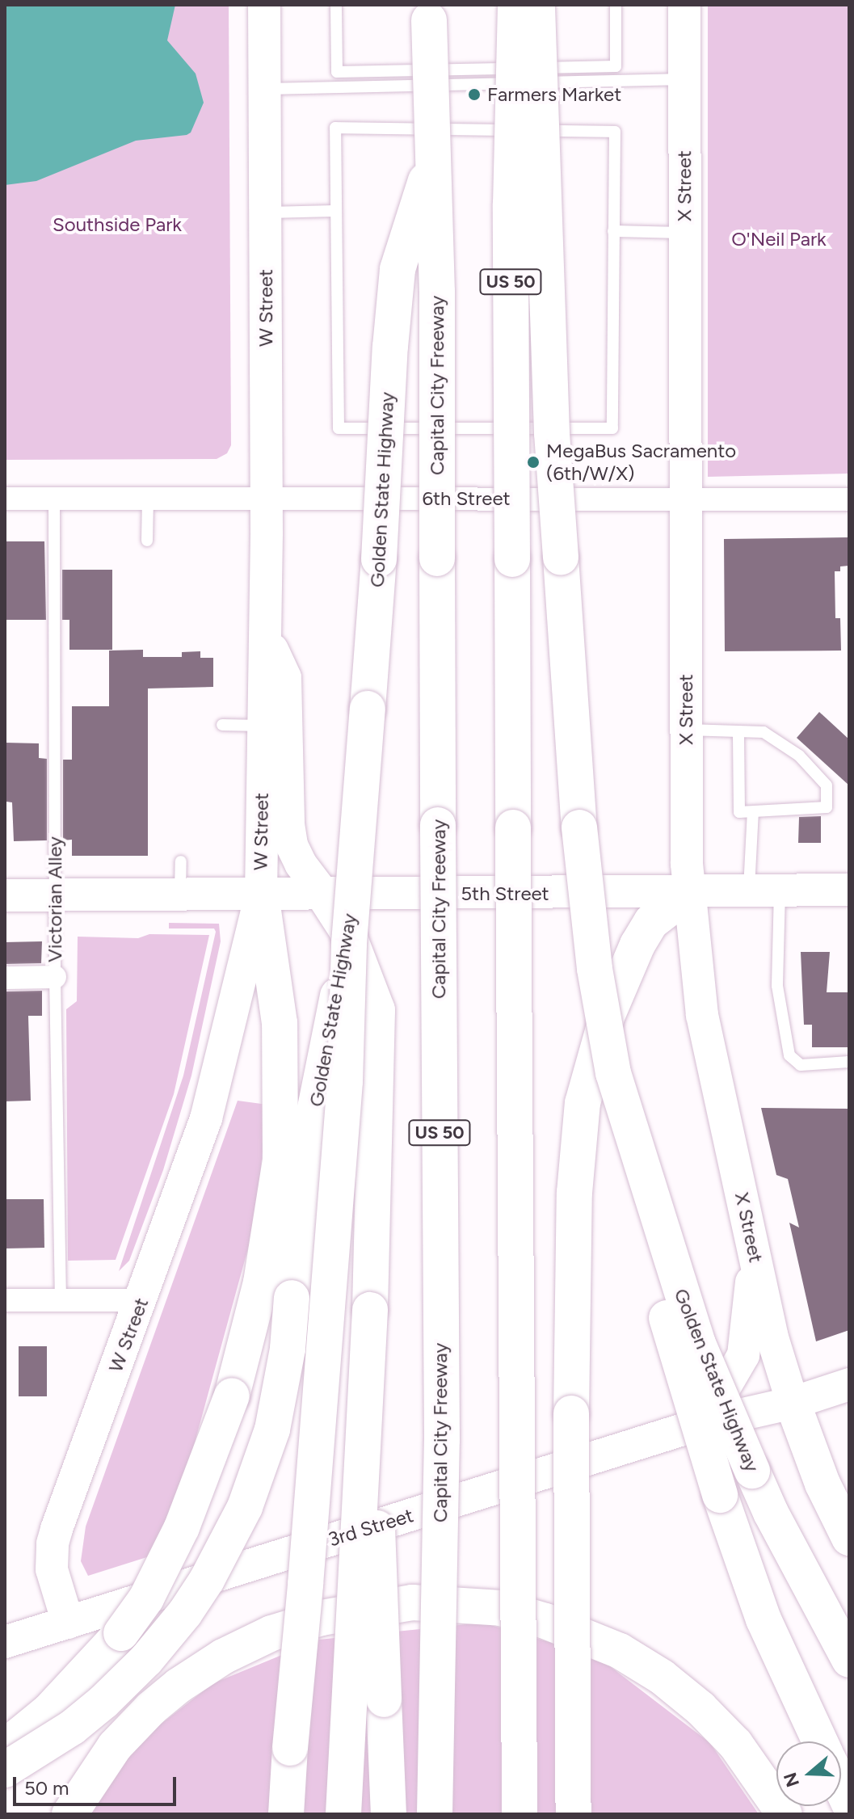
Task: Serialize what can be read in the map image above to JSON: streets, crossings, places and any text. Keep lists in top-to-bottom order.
{
  "streets": {
    "highway": ["US 50", "Capital City Freeway", "Golden State Highway"],
    "main road": [
      "X Street",
      "W Street",
      "5th Street",
      "3rd Street"
    ],
    "street": ["6th Street"],
    "lane": ["Victorian Alley"]
  },
  "crossings": [
    ["X Street", "6th Street"],
    ["X Street", "5th Street"],
    ["X Street", "3rd Street"],
    ["W Street", "6th Street"],
    ["W Street", "5th Street"],
    ["W Street", "3rd Street"],
    ["Capital City Freeway", "Golden State Highway"],
    ["6th Street", "Victorian Alley"],
    ["5th Street", "Victorian Alley"]
  ],
  "parks": ["Southside Park", "O'Neil Park"],
  "places": ["Farmers Market", "MegaBus Sacramento (6th/W/X)"],
  "scale_bar": "50 m",
  "north": "left"
}
